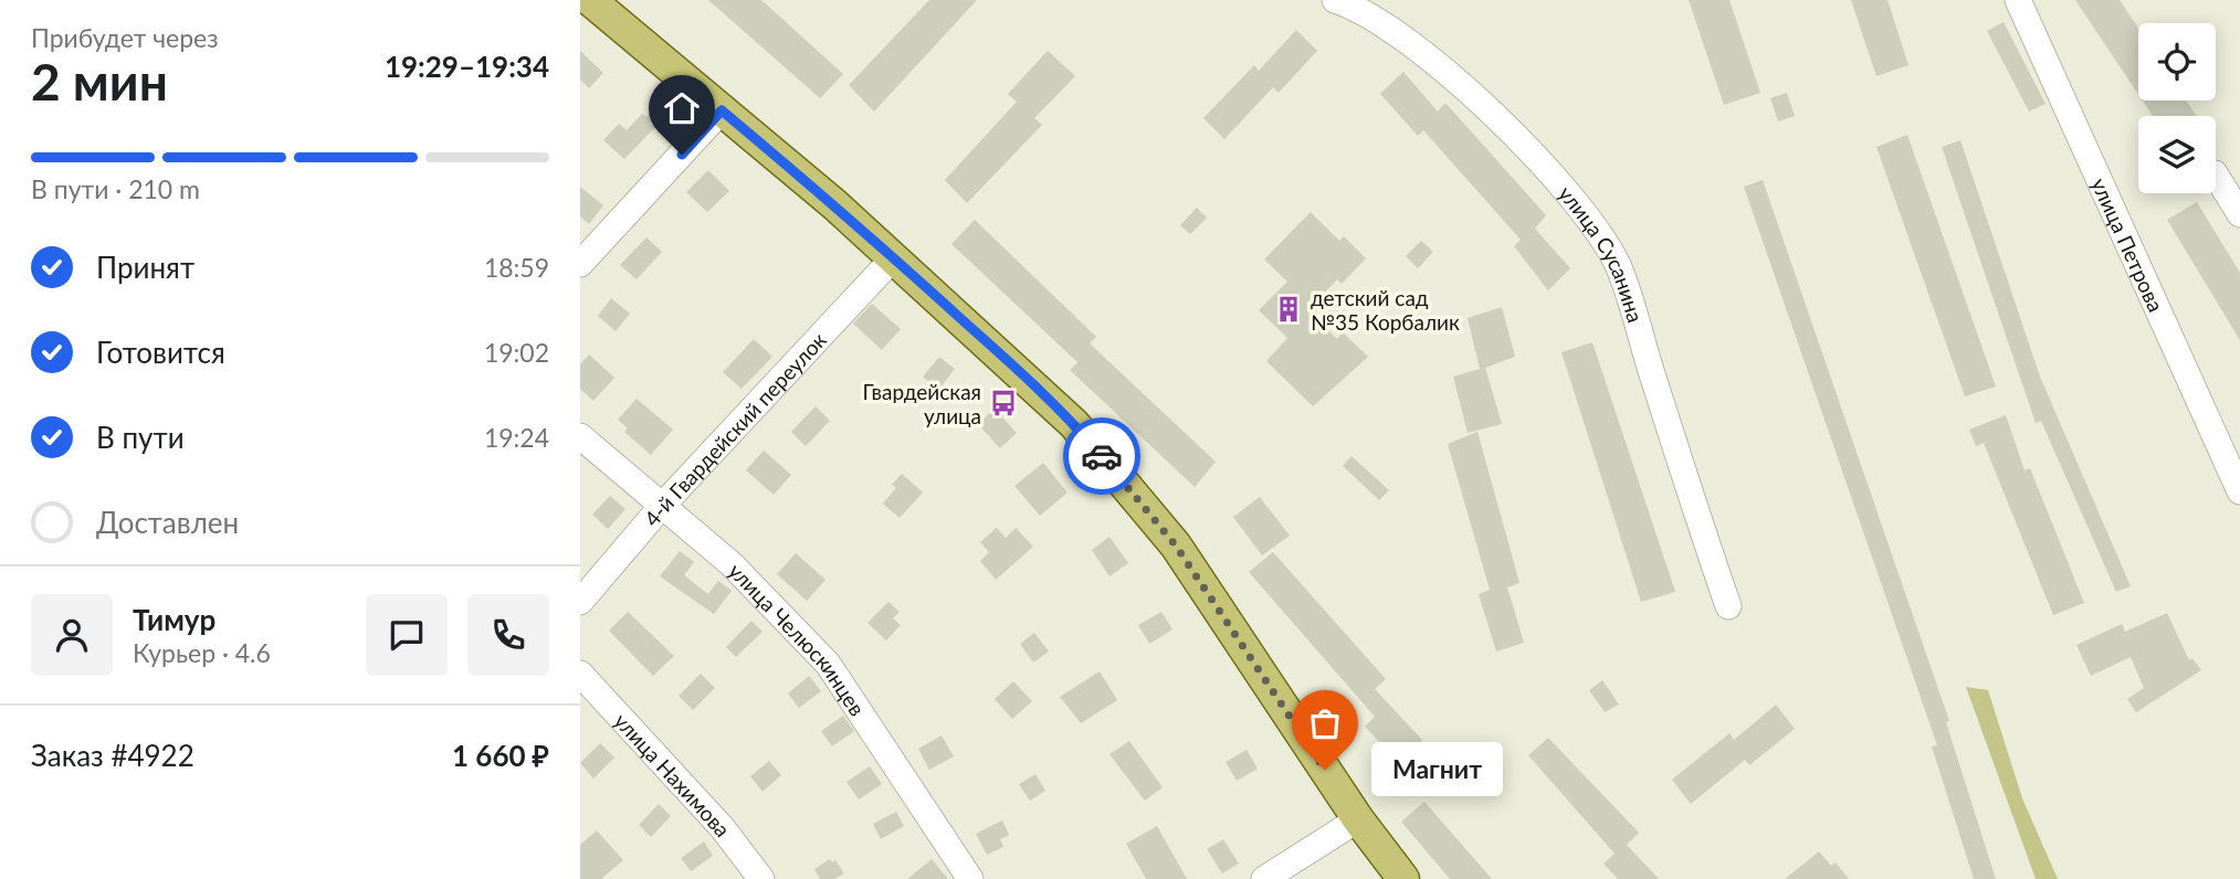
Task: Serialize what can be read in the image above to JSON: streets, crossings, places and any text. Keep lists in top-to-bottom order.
{
  "streets": {
    "street": [
      "улица Петрова",
      "улица Сусанина",
      "4-й Гвардейский переулок",
      "улица Челюскинцев",
      "улица Нахимова"
    ]
  },
  "crossings": [
    ["4-й Гвардейский переулок", "улица Челюскинцев"]
  ],
  "places": {
    "building": ["детский сад №35 Корбалик"],
    "bus stop": ["Гвардейская улица"],
    "other": ["Магнит"]
  },
  "page": {
    "heading": ["2 мин", "Прибудет через", "19:29–19:34"],
    "panel": [
      "Тимур",
      "Курьер · 4.6",
      "Заказ #4922",
      "1 660 ₽"
    ],
    "bar": "В пути · 210 m",
    "list": [
      ["Принят", "18:59"],
      ["Готовится", "19:02"],
      ["В пути", "19:24"],
      "Доставлен"
    ],
    "bubble": "Магнит"
  }
}
